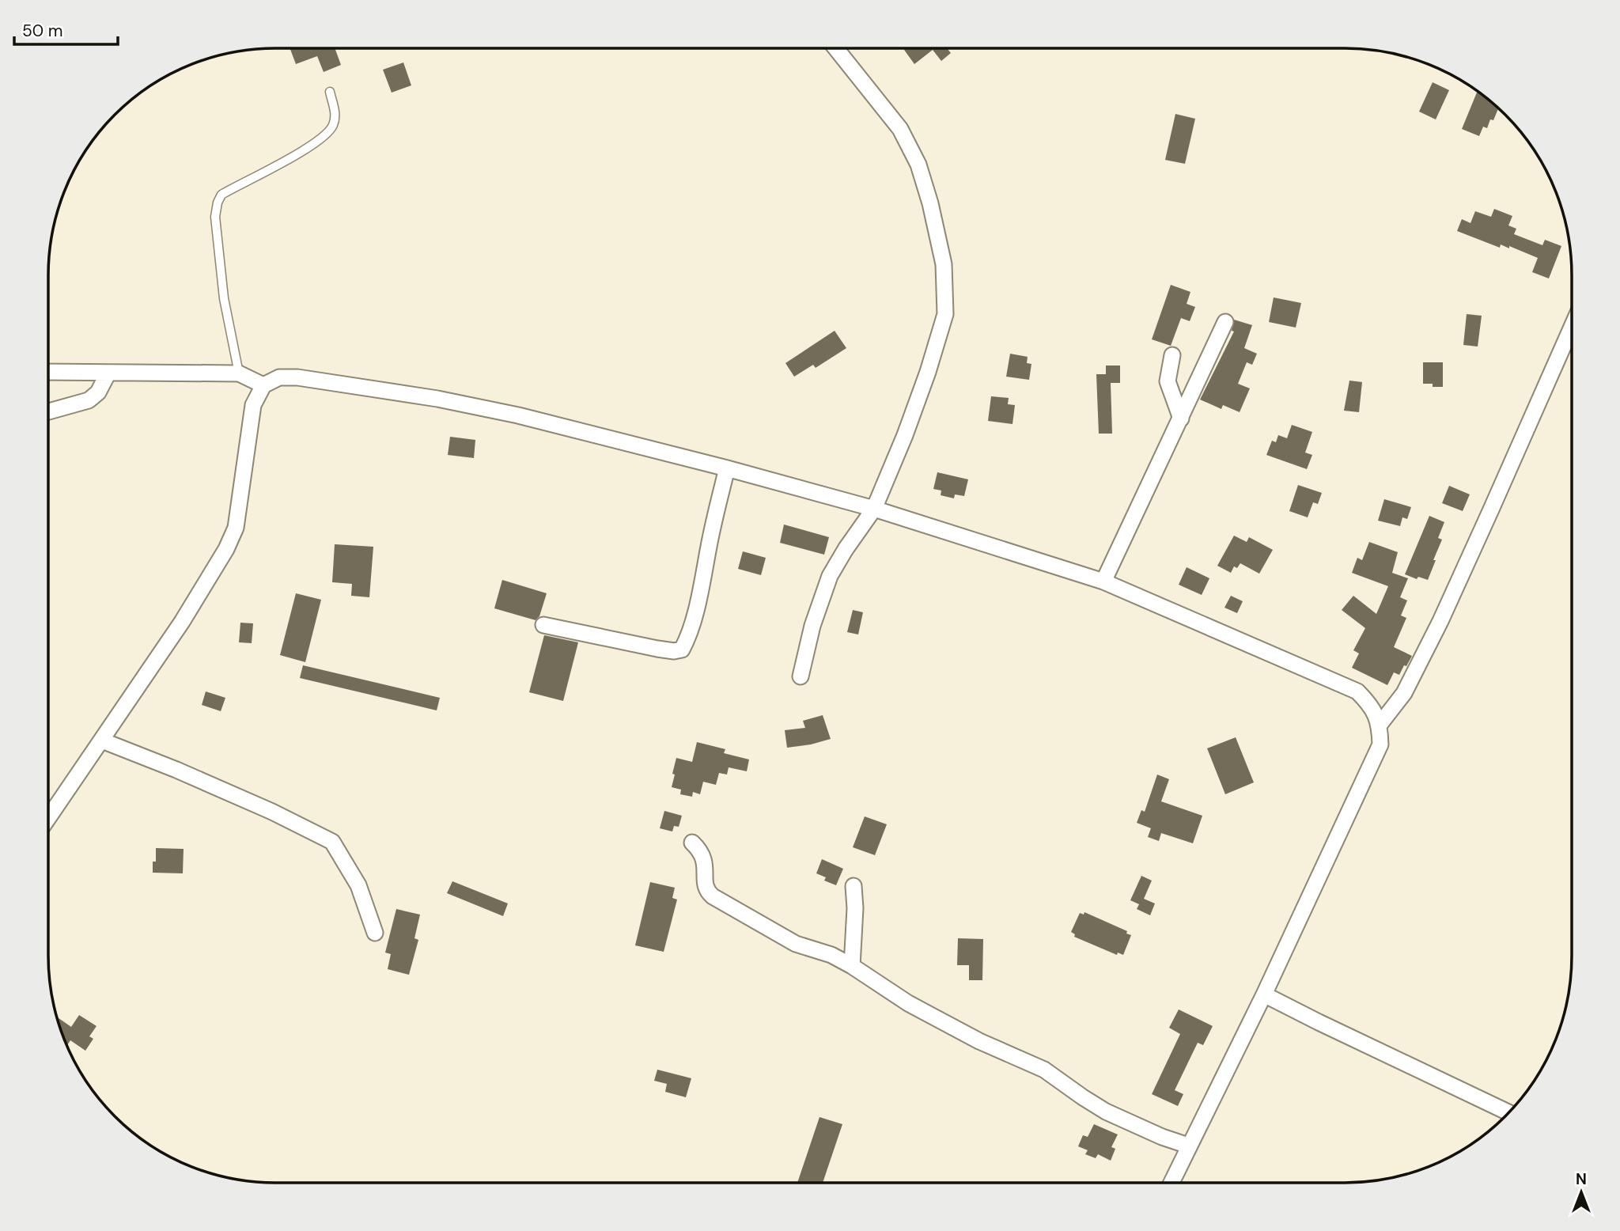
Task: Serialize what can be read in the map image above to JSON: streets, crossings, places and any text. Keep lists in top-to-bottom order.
{
  "scale_bar": "50 m",
  "north": "top"
}
